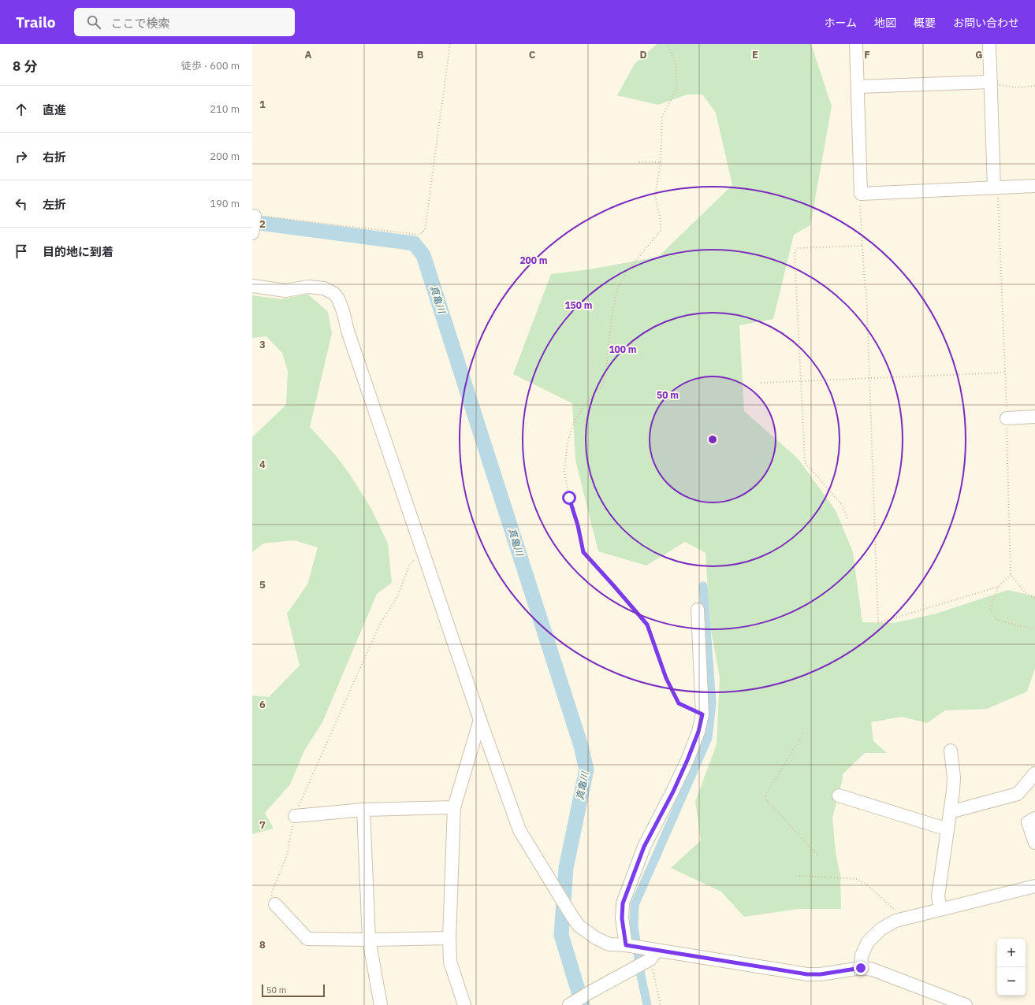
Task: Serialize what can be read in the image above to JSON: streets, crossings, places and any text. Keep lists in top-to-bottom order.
{
  "water": ["真亀川"],
  "scale_bar": "50 m",
  "page": {
    "header": "Trailo",
    "search": "ここで検索",
    "nav": [
      "ホーム",
      "地図",
      "概要",
      "お問い合わせ"
    ],
    "heading": ["8 分", "徒歩 · 600 m"],
    "list": [
      ["直進", "210 m"],
      ["右折", "200 m"],
      ["左折", "190 m"],
      "目的地に到着"
    ],
    "map_buttons": ["+", "−"],
    "scale": "50 m"
  },
  "grid": {
    "columns": [
      "A",
      "B",
      "C",
      "D",
      "E",
      "F",
      "G"
    ],
    "rows": [
      "1",
      "2",
      "3",
      "4",
      "5",
      "6",
      "7",
      "8"
    ]
  },
  "rings": [
    "200 m",
    "150 m",
    "100 m",
    "50 m"
  ]
}
